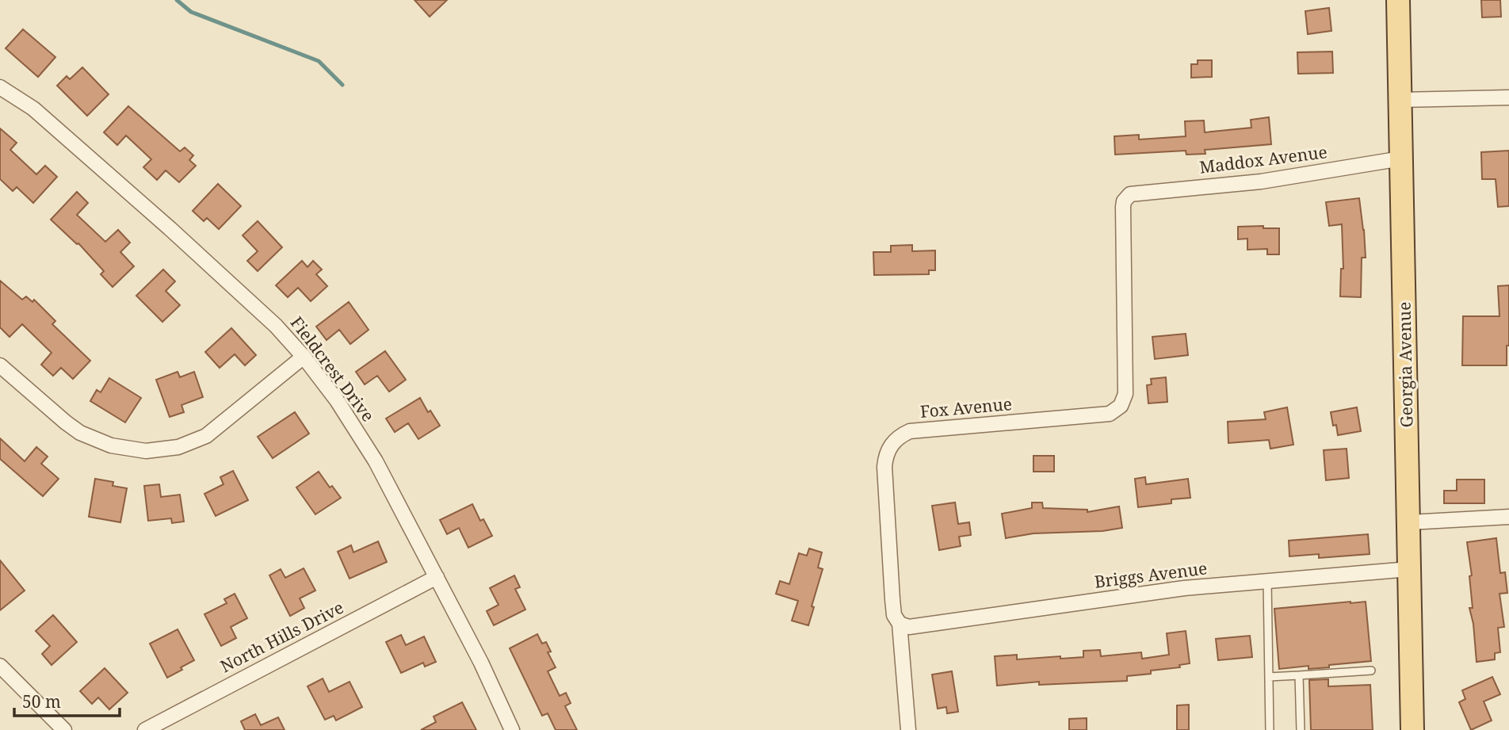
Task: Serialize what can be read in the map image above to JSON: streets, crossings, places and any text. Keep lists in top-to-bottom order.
{
  "streets": {
    "main road": ["Georgia Avenue"],
    "street": [
      "Maddox Avenue",
      "Fieldcrest Drive",
      "Fox Avenue",
      "Briggs Avenue",
      "North Hills Drive"
    ]
  },
  "crossings": [
    ["Maddox Avenue", "Georgia Avenue"],
    ["Maddox Avenue", "Fox Avenue"],
    ["Georgia Avenue", "Briggs Avenue"],
    ["Fieldcrest Drive", "North Hills Drive"],
    ["Fox Avenue", "Briggs Avenue"]
  ],
  "scale_bar": "50 m"
}
